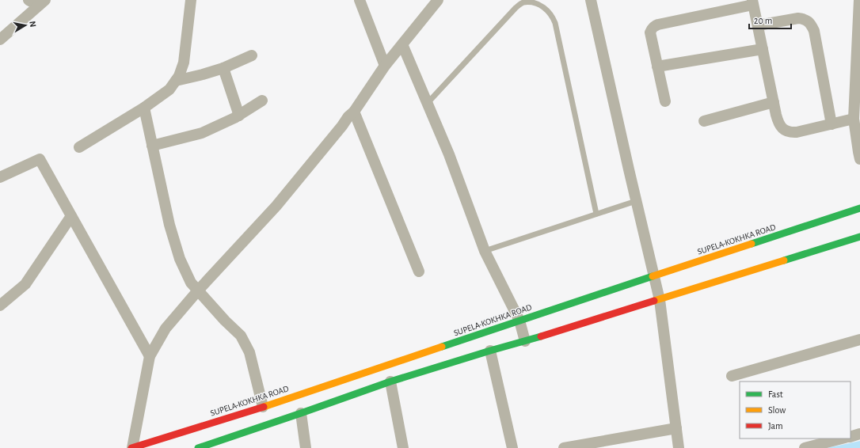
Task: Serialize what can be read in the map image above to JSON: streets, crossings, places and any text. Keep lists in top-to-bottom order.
{
  "streets": {
    "street": ["SUPELA-KOKHKA ROAD"]
  },
  "legend": ["Fast", "Slow", "Jam"],
  "scale_bar": "20 m",
  "north": "right"
}
